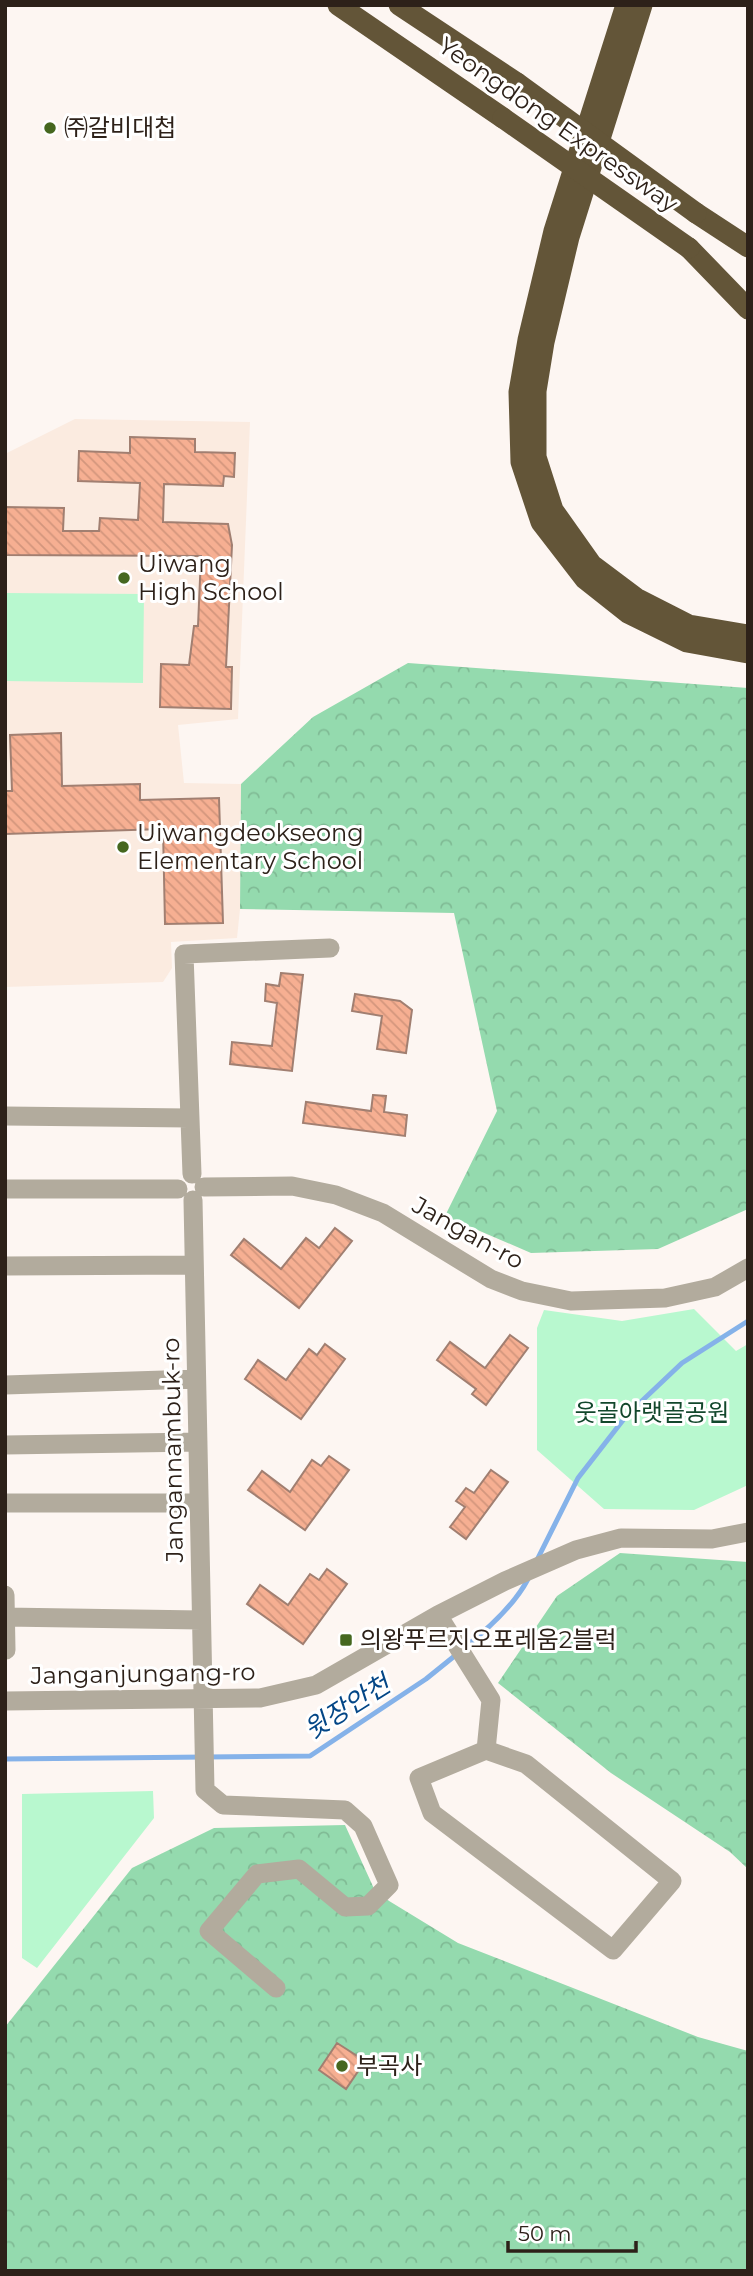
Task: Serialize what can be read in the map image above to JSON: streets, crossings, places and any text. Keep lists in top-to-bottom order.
{
  "streets": {
    "highway": ["Yeongdong Expressway"],
    "street": ["Jangan-ro", "Jangannambuk-ro", "Janganjungang-ro"]
  },
  "crossings": [
    ["Jangan-ro", "Jangannambuk-ro"],
    ["Jangannambuk-ro", "Janganjungang-ro"]
  ],
  "water": ["윗장안천"],
  "parks": ["웃골아랫골공원"],
  "places": {
    "other": [
      "㈜갈비대첩",
      "Uiwang High School",
      "Uiwangdeokseong Elementary School",
      "부곡사"
    ],
    "transit": ["의왕푸르지오포레움2블럭"]
  },
  "scale_bar": "50 m"
}
